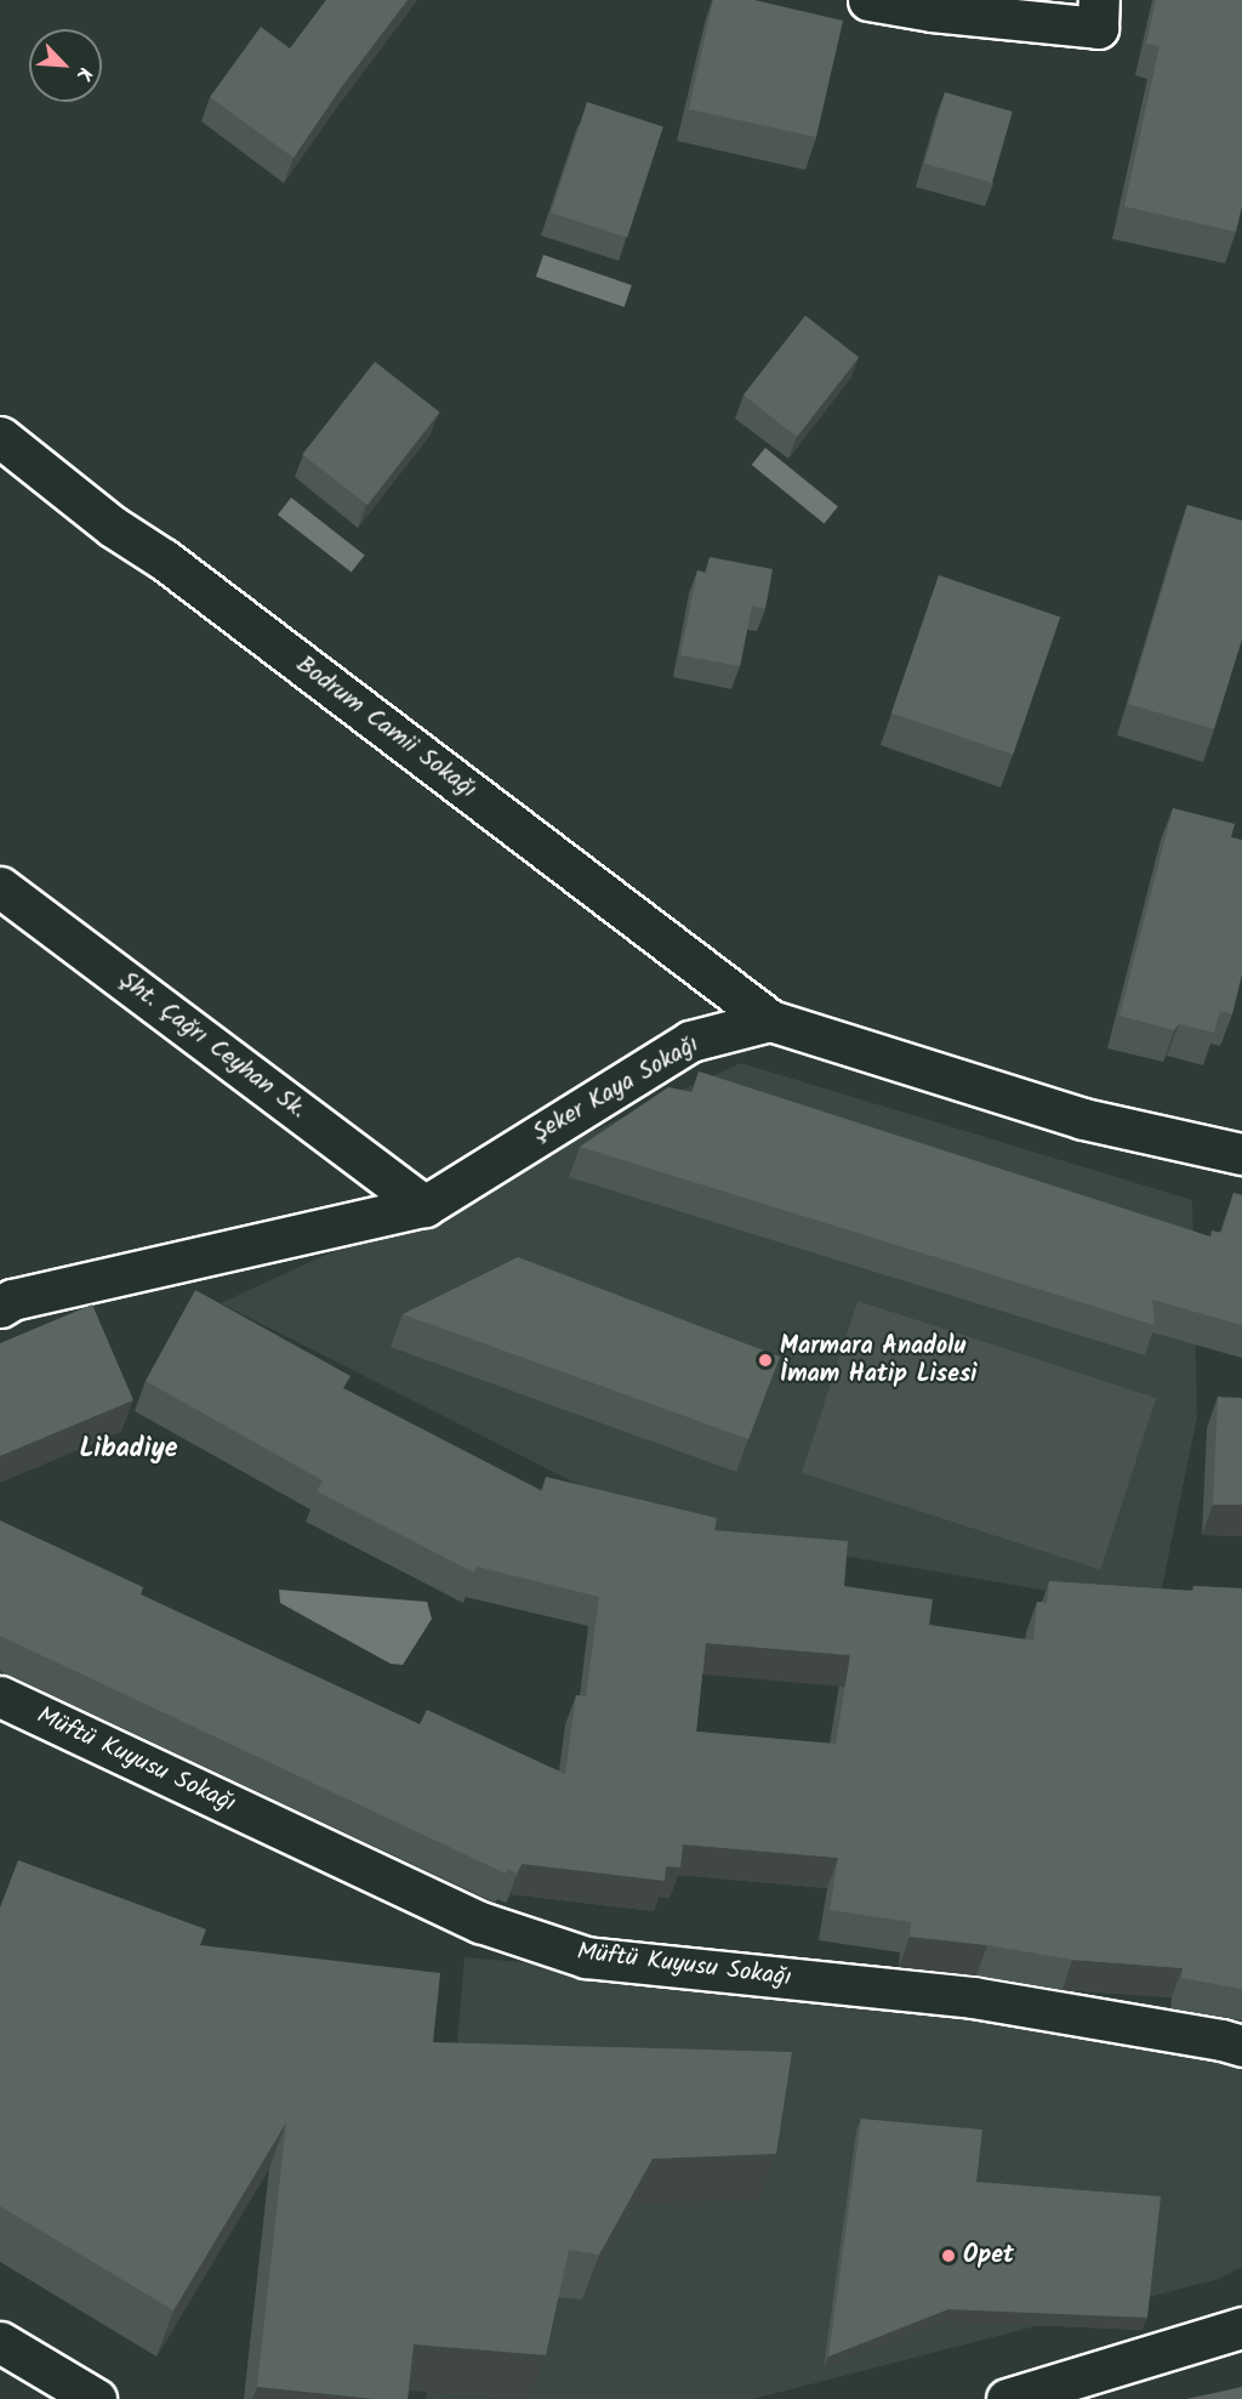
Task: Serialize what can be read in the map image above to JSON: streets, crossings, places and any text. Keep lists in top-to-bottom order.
{
  "streets": {
    "street": [
      "Bodrum Camii Sokağı",
      "Şht. Çağrı Ceyhan Sk.",
      "Şeker Kaya Sokağı",
      "Müftü Kuyusu Sokağı"
    ]
  },
  "crossings": [
    ["Bodrum Camii Sokağı", "Şeker Kaya Sokağı"],
    ["Şht. Çağrı Ceyhan Sk.", "Şeker Kaya Sokağı"]
  ],
  "districts": ["Libadiye"],
  "places": ["Marmara Anadolu İmam Hatip Lisesi", "Opet"],
  "north": "bottom right"
}
